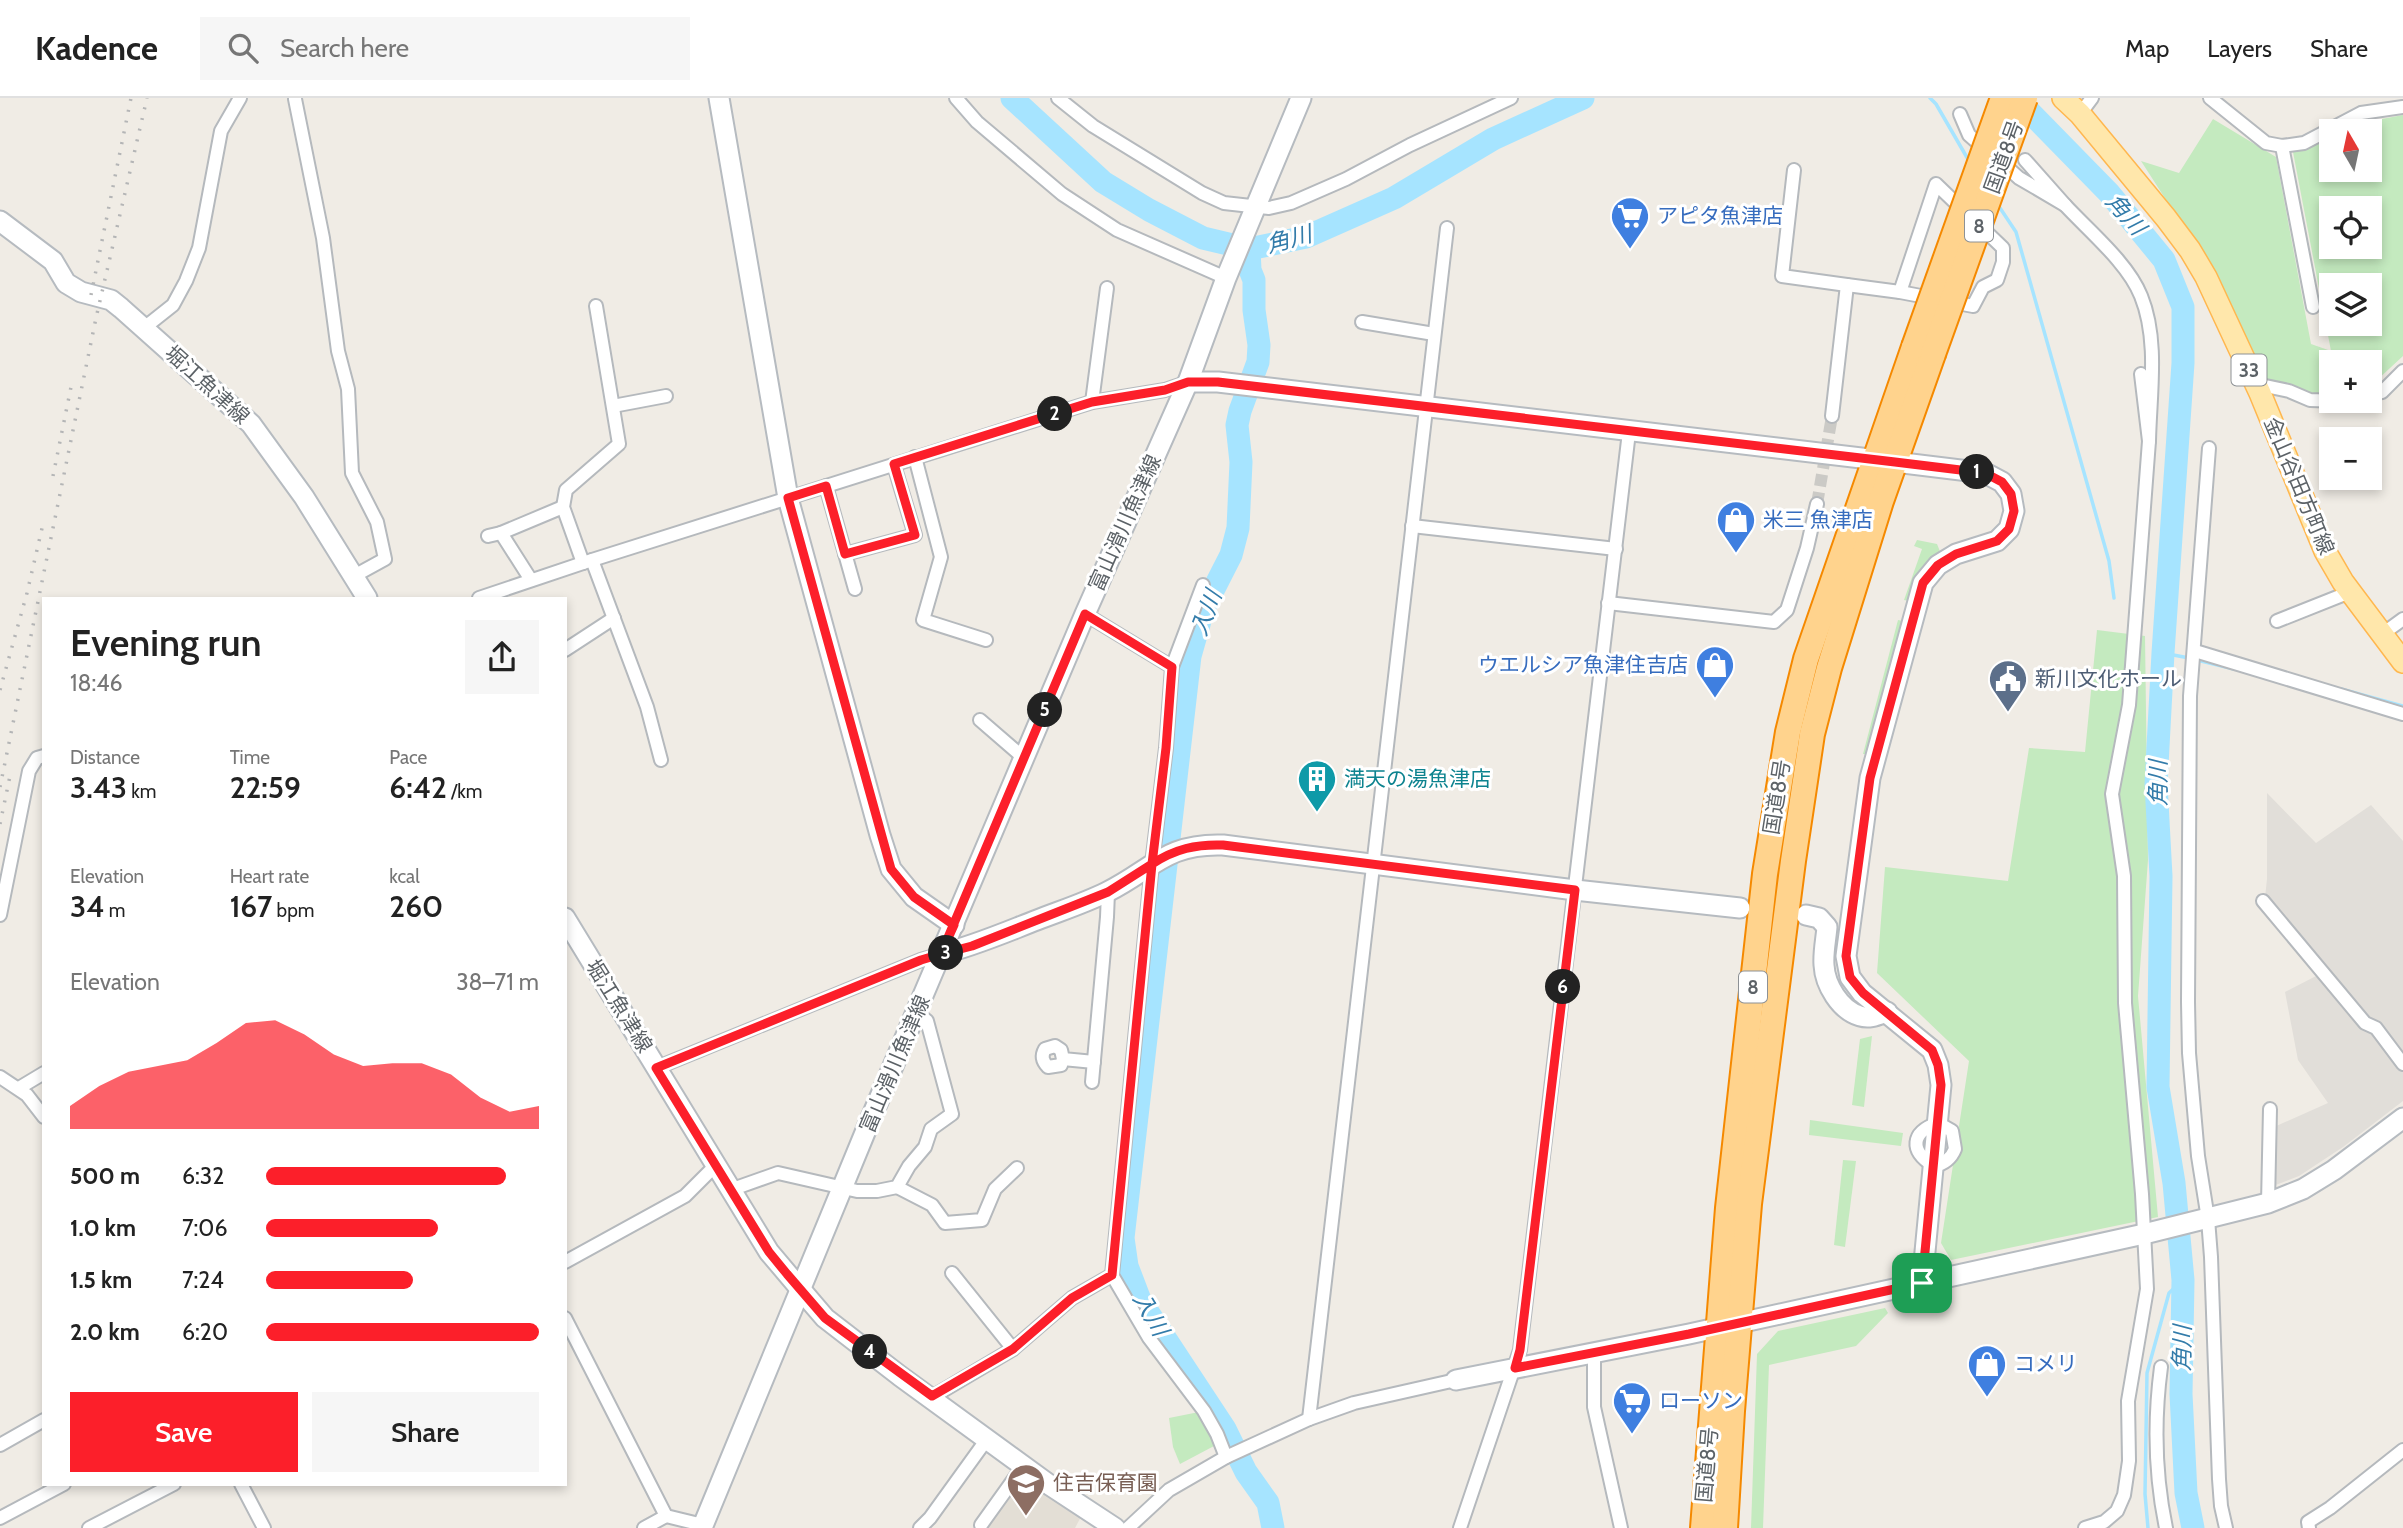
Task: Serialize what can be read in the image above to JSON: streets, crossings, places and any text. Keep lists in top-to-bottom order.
{
  "streets": {
    "highway": ["国道8号", "8"],
    "main road": ["33", "金山谷田方町線"],
    "street": ["堀江魚津線", "富山滑川魚津線"]
  },
  "crossings": [
    ["堀江魚津線", "富山滑川魚津線"]
  ],
  "water": ["角川", "入川"],
  "places": {
    "supermarket": ["アピタ魚津店", "ローソン"],
    "shop": ["米三 魚津店", "ウエルシア魚津住吉店", "コメリ"],
    "public building": ["新川文化ホール"],
    "building": ["満天の湯魚津店"],
    "school or university": ["住吉保育園"]
  },
  "north": "top",
  "page": {
    "header": "Kadence",
    "search": "Search here",
    "nav": ["Map", "Layers", "Share"],
    "map_buttons": ["+", "−"],
    "pins": [
      "2",
      "1",
      "5",
      "3",
      "6",
      "4"
    ],
    "heading": ["Evening run", "18:46"],
    "stats": [
      ["Distance", "3.43 km"],
      ["Time", "22:59"],
      ["Pace", "6:42 /km"],
      ["Elevation", "34 m"],
      ["Heart rate", "167 bpm"],
      ["kcal", "260"]
    ],
    "chart": ["Elevation", "38–71 m"],
    "list": [
      {
        "name": "500 m",
        "note": "6:32"
      },
      {
        "name": "1.0 km",
        "note": "7:06"
      },
      {
        "name": "1.5 km",
        "note": "7:24"
      },
      {
        "name": "2.0 km",
        "note": "6:20"
      }
    ],
    "buttons": ["Save", "Share"]
  }
}
